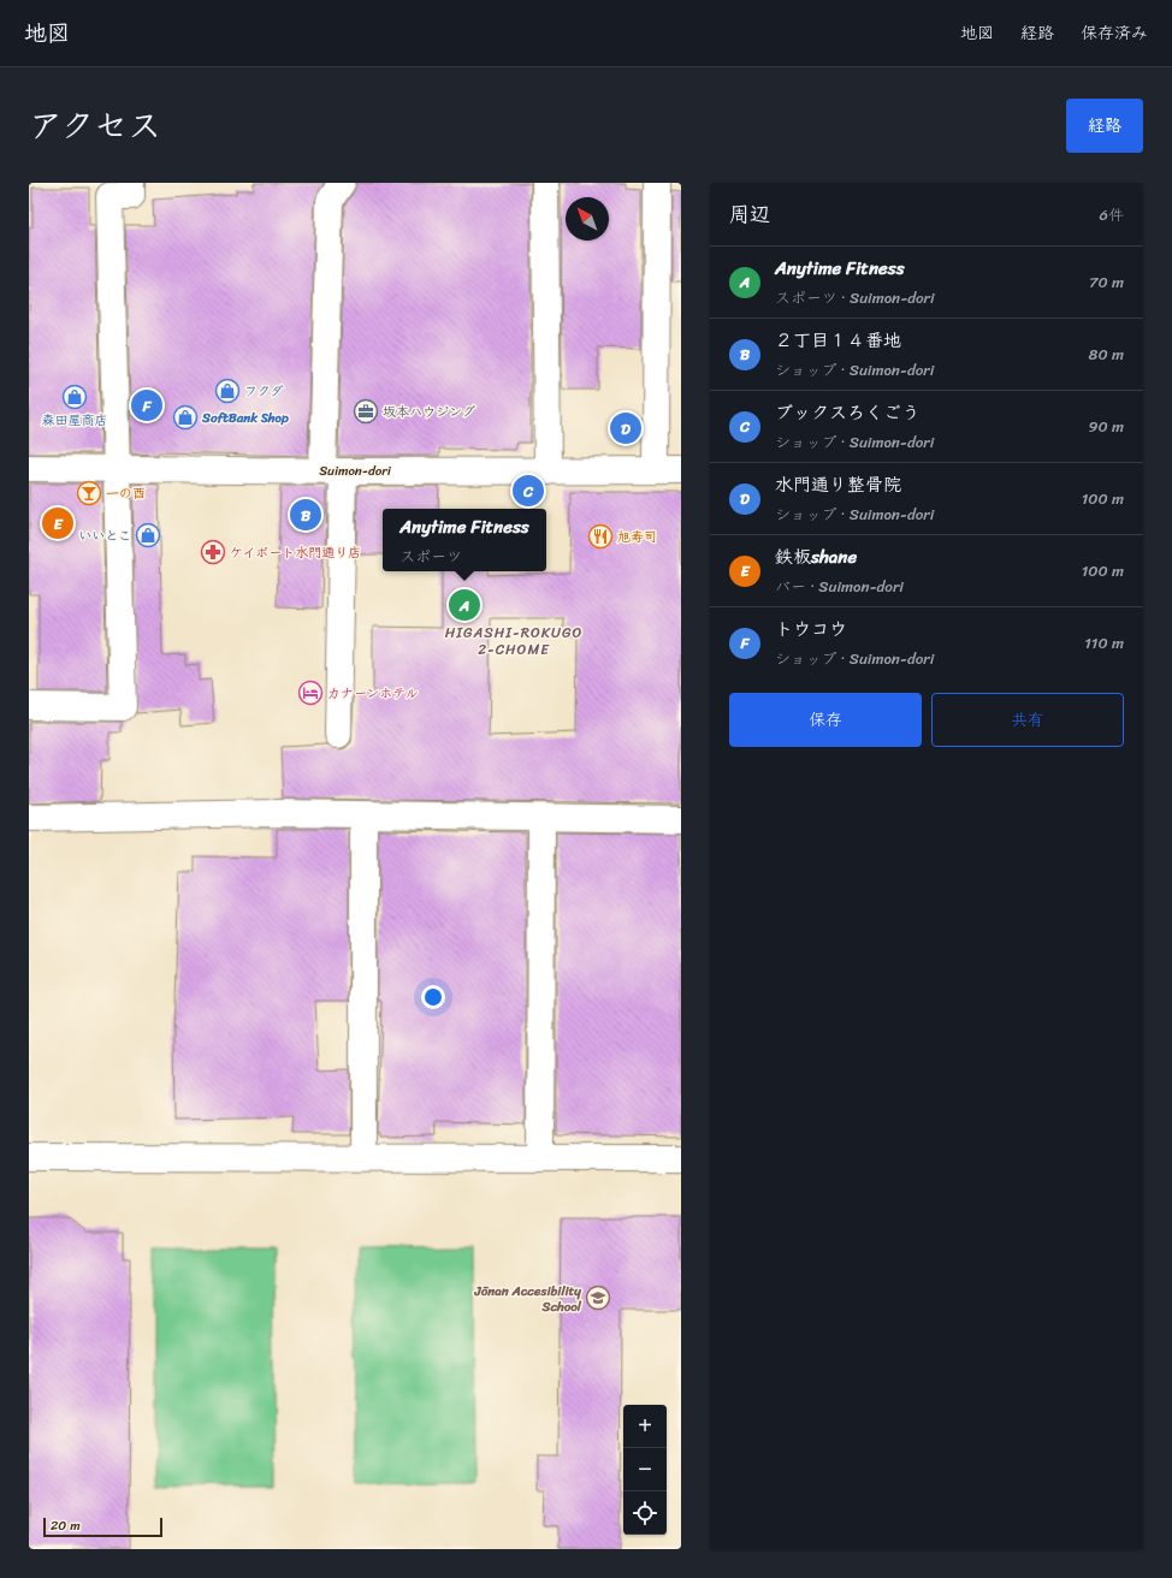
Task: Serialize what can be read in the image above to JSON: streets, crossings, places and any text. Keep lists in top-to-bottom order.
{
  "streets": {
    "street": ["Suimon-dori"]
  },
  "districts": ["HIGASHI-ROKUGO 2-CHOME"],
  "places": {
    "shop": [
      "フクダ",
      "森田屋商店",
      "SoftBank Shop",
      "いいとこ"
    ],
    "office": ["坂本ハウジング"],
    "bar": ["一の酉"],
    "restaurant": ["旭寿司"],
    "pharmacy": ["ケイポート水門通り店"],
    "hotel": ["カナーンホテル"],
    "school or university": ["Jōnan Accesibility School"]
  },
  "scale_bar": "20 m",
  "north": "top left",
  "page": {
    "header": "地図",
    "nav": ["地図", "経路", "保存済み"],
    "title": "アクセス",
    "buttons": [
      "経路",
      ["保存", "共有"]
    ],
    "heading": ["周辺", "6件"],
    "list": [
      {
        "mark": "A",
        "name": "Anytime Fitness",
        "note": "スポーツ · Suimon-dori",
        "value": "70 m"
      },
      {
        "mark": "B",
        "name": "２丁目１４番地",
        "note": "ショップ · Suimon-dori",
        "value": "80 m"
      },
      {
        "mark": "C",
        "name": "ブックスろくごう",
        "note": "ショップ · Suimon-dori",
        "value": "90 m"
      },
      {
        "mark": "D",
        "name": "水門通り整骨院",
        "note": "ショップ · Suimon-dori",
        "value": "100 m"
      },
      {
        "mark": "E",
        "name": "鉄板shane",
        "note": "バー · Suimon-dori",
        "value": "100 m"
      },
      {
        "mark": "F",
        "name": "トウコウ",
        "note": "ショップ · Suimon-dori",
        "value": "110 m"
      }
    ],
    "pins": [
      "F",
      "D",
      "C",
      "B",
      "E",
      "A"
    ],
    "popup": ["Anytime Fitness", "スポーツ"],
    "map_buttons": ["+", "−"],
    "scale": "20 m"
  }
}
